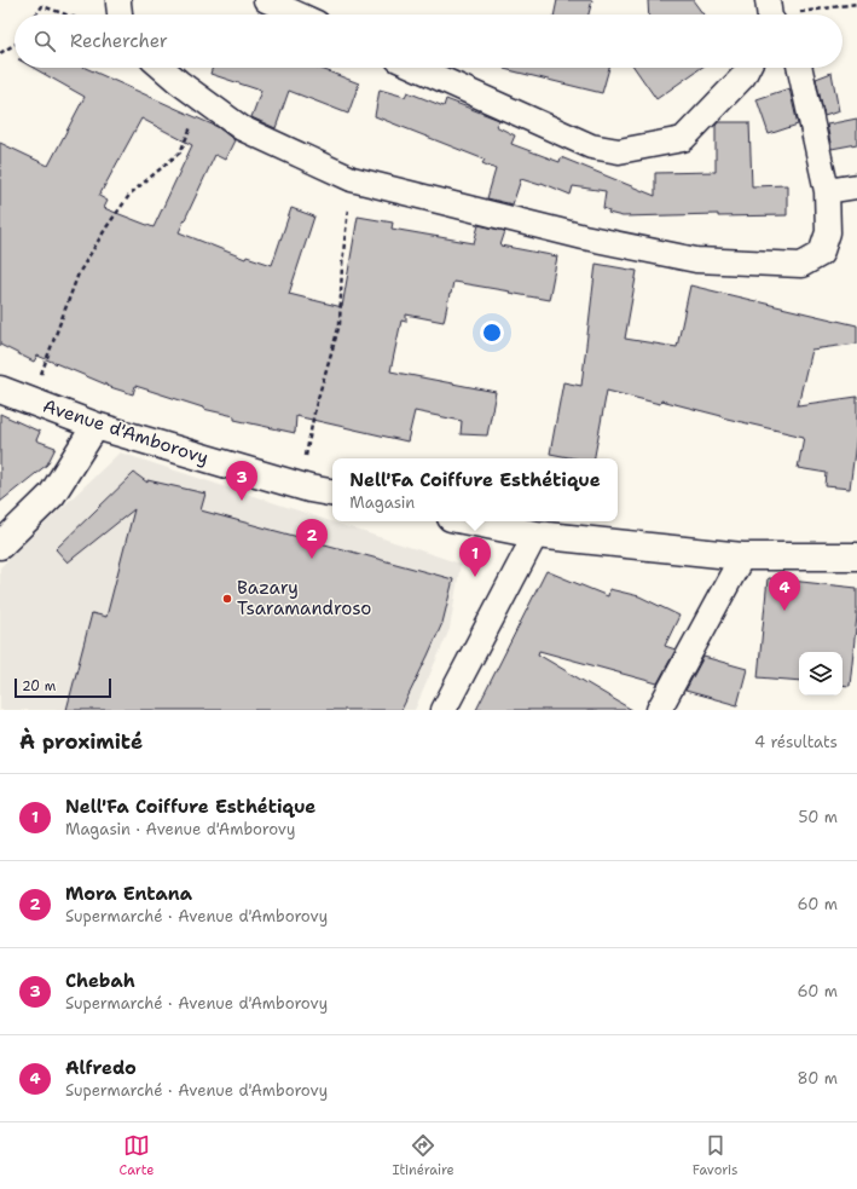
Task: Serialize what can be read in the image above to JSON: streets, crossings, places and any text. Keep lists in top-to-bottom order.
{
  "streets": {
    "main road": ["Avenue d'Amborovy"]
  },
  "places": ["Bazary Tsaramandroso"],
  "scale_bar": "20 m",
  "page": {
    "search": "Rechercher",
    "popup": ["Nell'Fa Coiffure Esthétique", "Magasin"],
    "pins": [
      "3",
      "2",
      "1",
      "4"
    ],
    "scale": "20 m",
    "heading": ["À proximité", "4 résultats"],
    "list": [
      {
        "mark": "1",
        "name": "Nell'Fa Coiffure Esthétique",
        "note": "Magasin · Avenue d'Amborovy",
        "value": "50 m"
      },
      {
        "mark": "2",
        "name": "Mora Entana",
        "note": "Supermarché · Avenue d'Amborovy",
        "value": "60 m"
      },
      {
        "mark": "3",
        "name": "Chebah",
        "note": "Supermarché · Avenue d'Amborovy",
        "value": "60 m"
      },
      {
        "mark": "4",
        "name": "Alfredo",
        "note": "Supermarché · Avenue d'Amborovy",
        "value": "80 m"
      }
    ],
    "nav": ["Carte", "Itinéraire", "Favoris"]
  }
}
